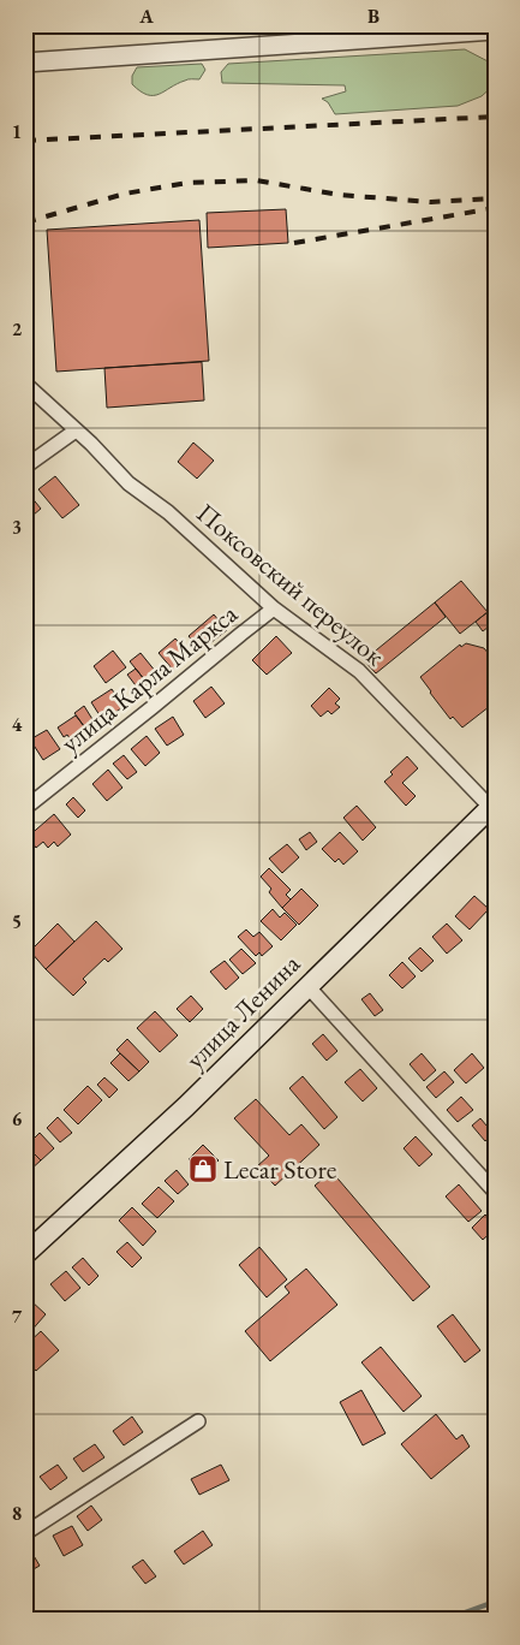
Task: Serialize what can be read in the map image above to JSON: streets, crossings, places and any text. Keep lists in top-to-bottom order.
{
  "streets": {
    "main road": ["улица Ленина"],
    "street": ["Поксовский переулок", "улица Карла Маркса"]
  },
  "crossings": [
    ["Поксовский переулок", "улица Карла Маркса"],
    ["Поксовский переулок", "улица Ленина"]
  ],
  "places": {
    "shop": ["Lecar Store"]
  },
  "grid": {
    "columns": ["A", "B"],
    "rows": [
      "1",
      "2",
      "3",
      "4",
      "5",
      "6",
      "7",
      "8"
    ]
  }
}
